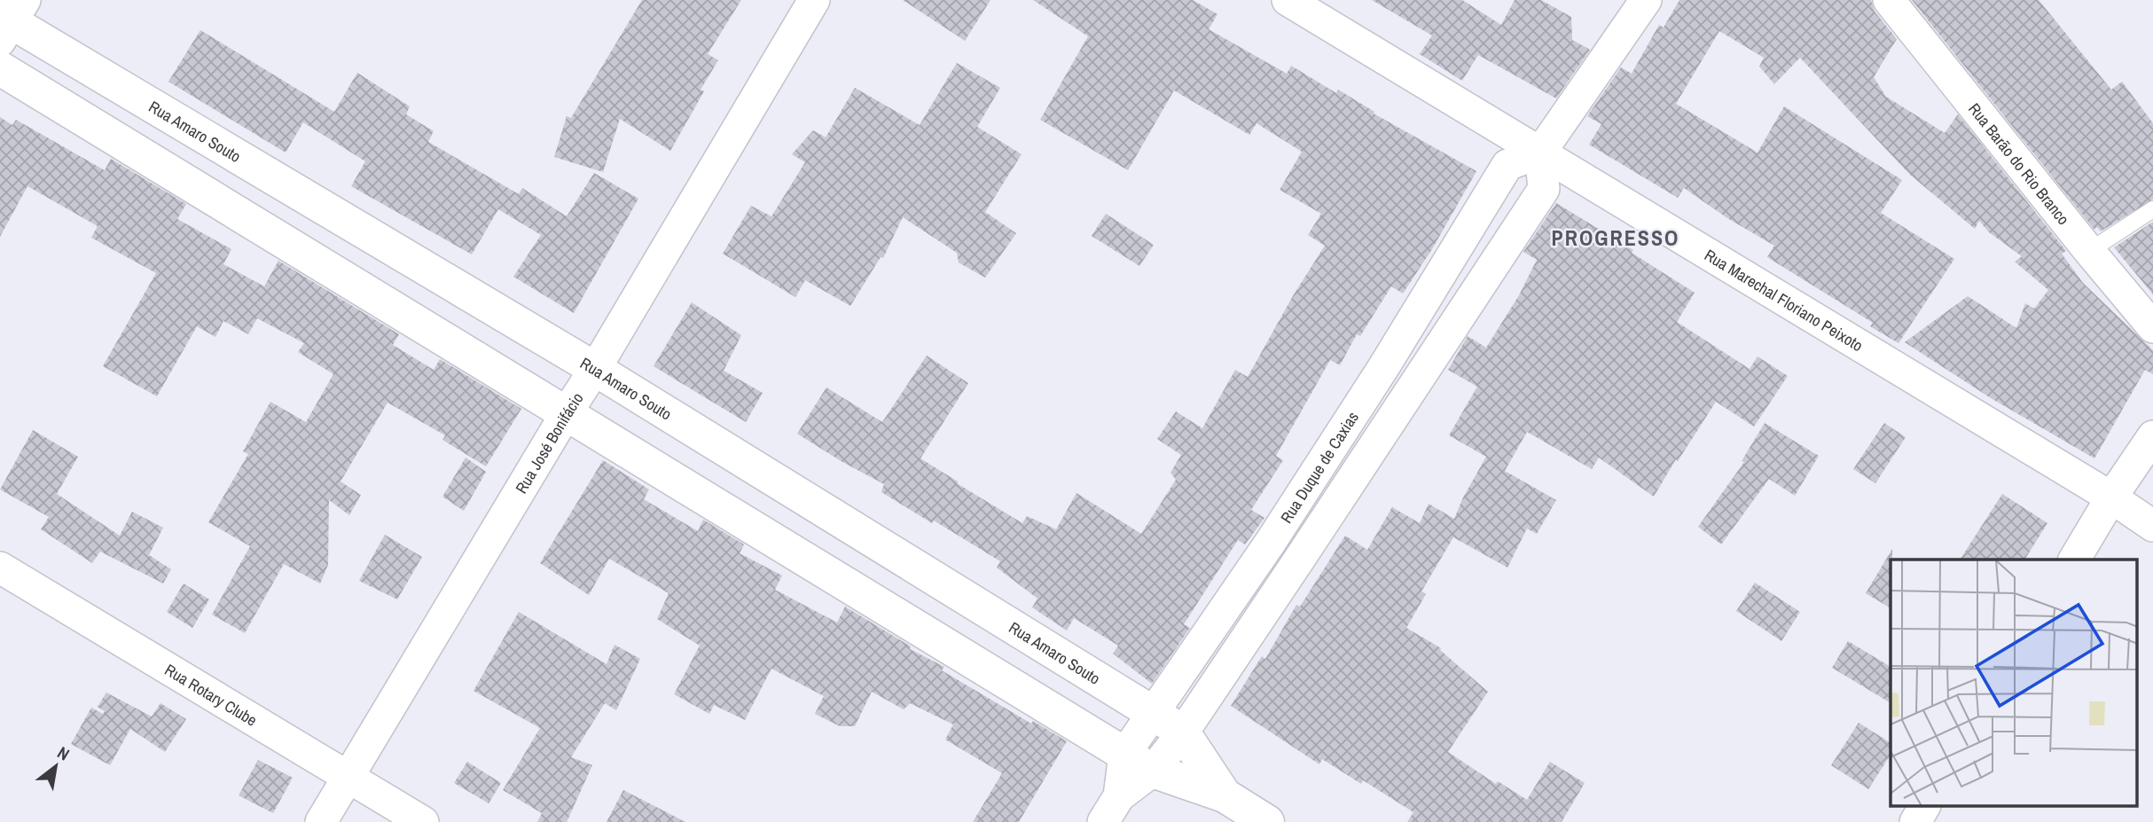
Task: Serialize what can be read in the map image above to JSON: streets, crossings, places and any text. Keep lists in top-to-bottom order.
{
  "streets": {
    "street": [
      "Rua Amaro Souto",
      "Rua Barão do Rio Branco",
      "Rua Marechal Floriano Peixoto",
      "Rua José Bonifácio",
      "Rua Duque de Caxias",
      "Rua Rotary Clube"
    ]
  },
  "crossings": [
    ["Rua Amaro Souto", "Rua José Bonifácio"],
    ["Rua Amaro Souto", "Rua Duque de Caxias"],
    ["Rua Marechal Floriano Peixoto", "Rua Duque de Caxias"],
    ["Rua José Bonifácio", "Rua Rotary Clube"]
  ],
  "districts": ["PROGRESSO"],
  "north": "top right"
}
